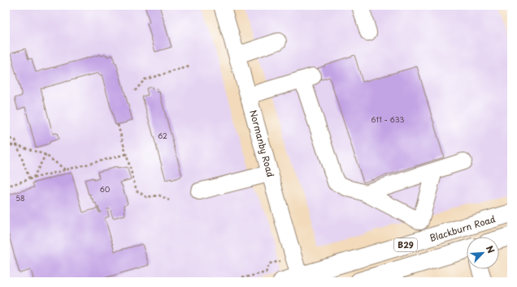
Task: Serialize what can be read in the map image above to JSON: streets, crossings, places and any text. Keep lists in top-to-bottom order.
{
  "streets": {
    "main road": ["Blackburn Road", "B29"],
    "street": ["Normanby Road"]
  },
  "crossings": [
    ["Normanby Road", "Blackburn Road"]
  ],
  "house_numbers": [
    "611 - 633",
    "62",
    "60",
    "58"
  ],
  "north": "top right"
}
